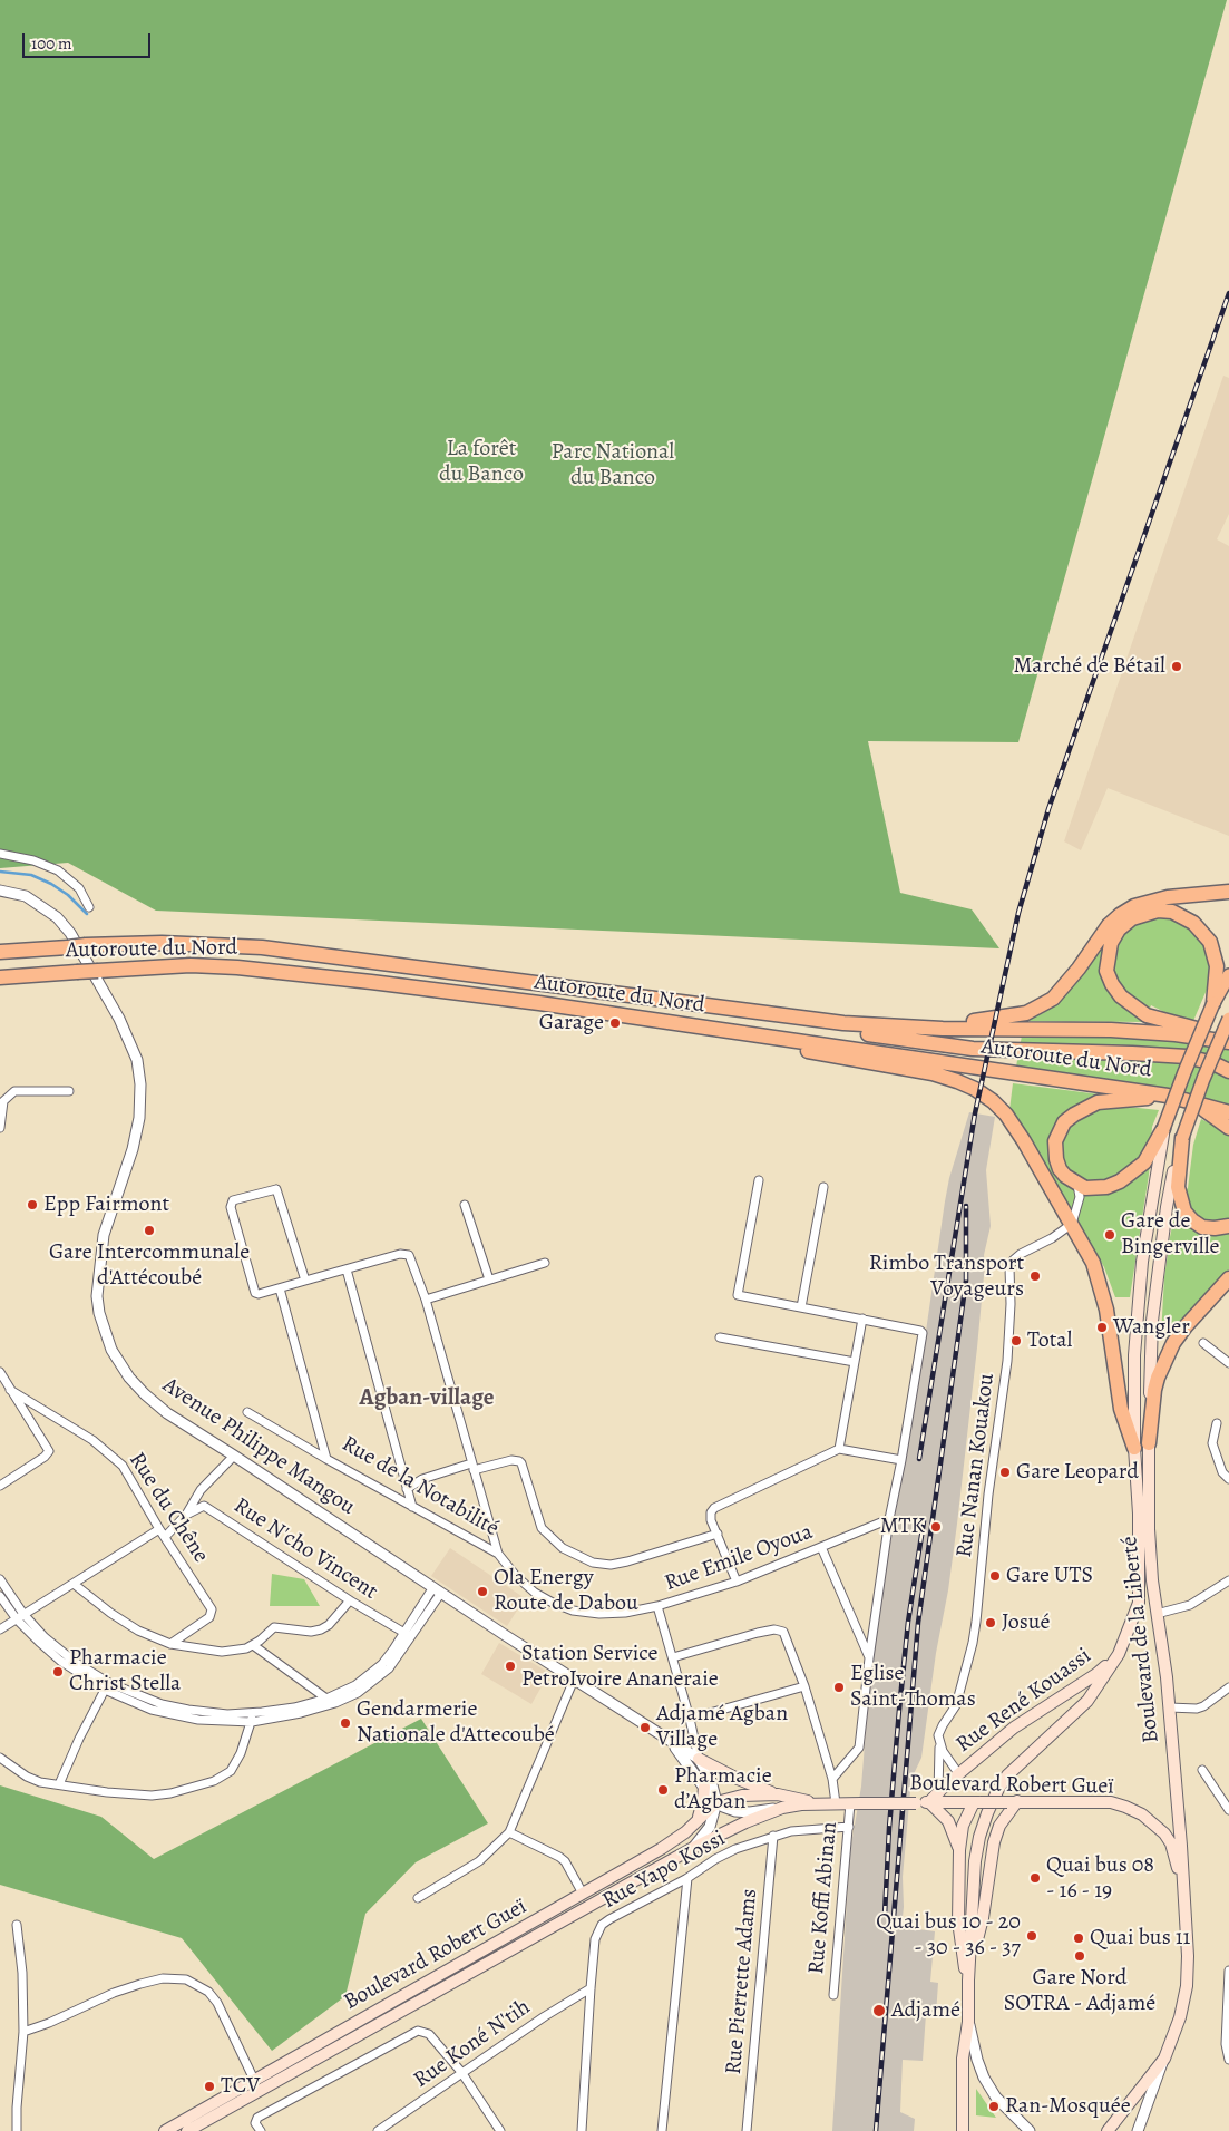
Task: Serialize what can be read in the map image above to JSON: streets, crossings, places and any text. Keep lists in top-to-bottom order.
{
  "streets": {
    "highway": ["Autoroute du Nord"],
    "main road": ["Boulevard de la Liberté", "Rue René Kouassi", "Boulevard Robert Gueï"],
    "street": [
      "Avenue Philippe Mangou",
      "Rue Nanan Kouakou",
      "Rue de la Notabilité",
      "Rue du Chêne",
      "Rue N'cho Vincent",
      "Rue Emile Oyoua",
      "Rue Yapo Kossi",
      "Rue Koffi Abinan",
      "Rue Pierrette Adams",
      "Rue Koné N'tih"
    ]
  },
  "crossings": [
    ["Avenue Philippe Mangou", "Boulevard Robert Gueï"],
    ["Rue Nanan Kouakou", "Rue René Kouassi"],
    ["Rue de la Notabilité", "Rue Emile Oyoua"],
    ["Boulevard de la Liberté", "Boulevard Robert Gueï"],
    ["Rue René Kouassi", "Boulevard Robert Gueï"],
    ["Boulevard Robert Gueï", "Rue Koffi Abinan"],
    ["Rue Yapo Kossi", "Rue Koffi Abinan"],
    ["Rue Yapo Kossi", "Rue Pierrette Adams"],
    ["Rue Yapo Kossi", "Rue Koné N'tih"]
  ],
  "districts": ["Agban-village"],
  "parks": ["La forêt du Banco", "Parc National du Banco"],
  "places": [
    "Marché de Bétail",
    "Garage",
    "Epp Fairmont",
    "Gare Intercommunale d'Attécoubé",
    "Gare de Bingerville",
    "Rimbo Transport Voyageurs",
    "Wangler",
    "Total",
    "Gare Leopard",
    "MTK",
    "Gare UTS",
    "Ola Energy Route de Dabou",
    "Josué",
    "Station Service PetroIvoire Ananeraie",
    "Pharmacie Christ Stella",
    "Eglise Saint-Thomas",
    "Gendarmerie Nationale d'Attecoubé",
    "Adjamé Agban Village",
    "Pharmacie d’Agban",
    "Quai bus 08 - 16 - 19",
    "Quai bus 10 - 20 - 30 - 36 - 37",
    "Quai bus 11",
    "Gare Nord SOTRA - Adjamé",
    "Adjamé",
    "TCV",
    "Ran-Mosquée"
  ],
  "scale_bar": "100 m"
}
